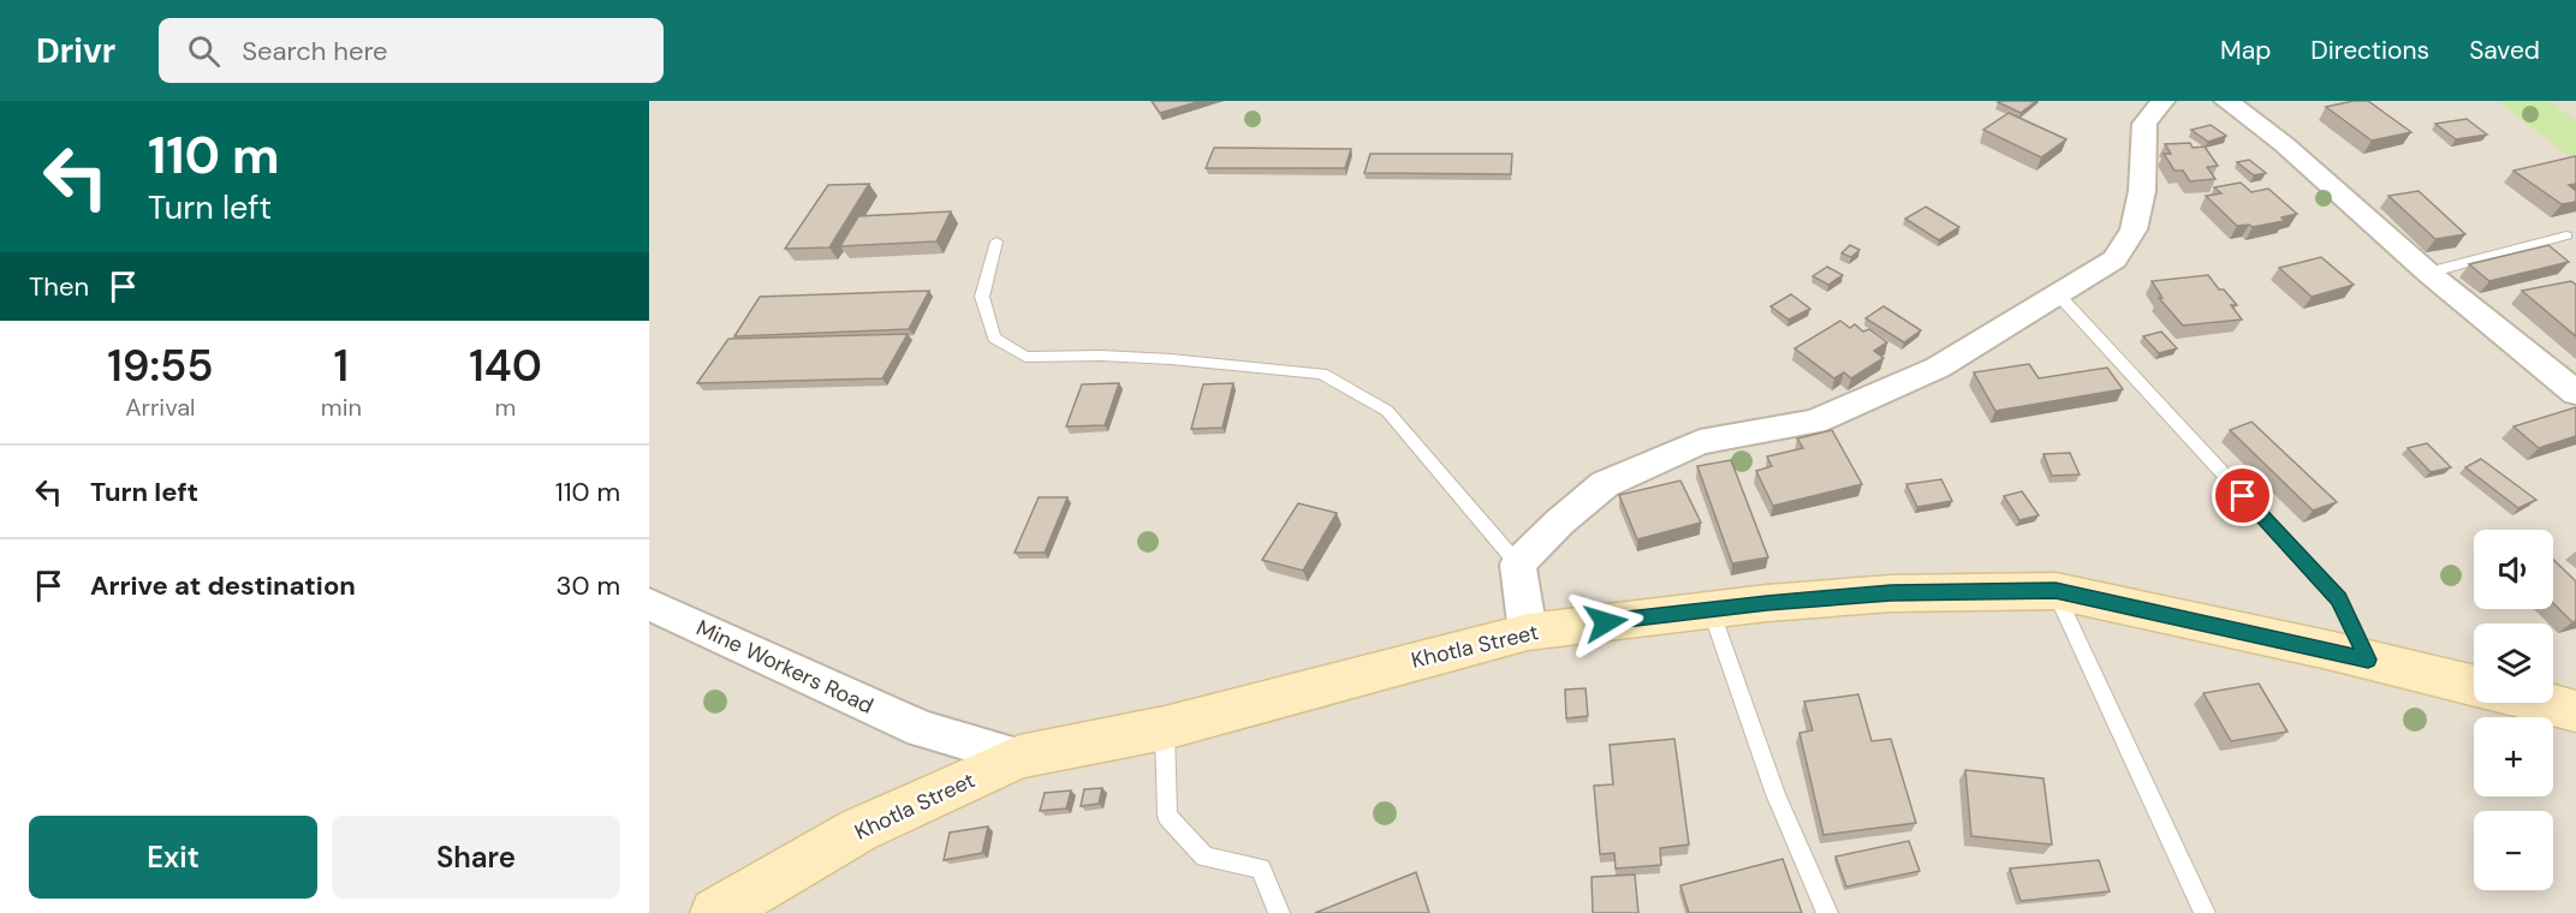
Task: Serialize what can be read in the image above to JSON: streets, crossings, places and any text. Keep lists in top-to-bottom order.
{
  "streets": {
    "street": ["Khotla Street", "Mine Workers Road"]
  },
  "crossings": [
    ["Khotla Street", "Mine Workers Road"]
  ],
  "page": {
    "header": "Drivr",
    "search": "Search here",
    "nav": ["Map", "Directions", "Saved"],
    "turn": ["110 m", "Turn left"],
    "then": "Then",
    "eta": [
      "19:55",
      "Arrival",
      "1",
      "min",
      "140",
      "m"
    ],
    "list": [
      {
        "name": "Turn left",
        "value": "110 m"
      },
      {
        "name": "Arrive at destination",
        "value": "30 m"
      }
    ],
    "map_buttons": ["+", "−"],
    "buttons": ["Exit", "Share"]
  }
}
